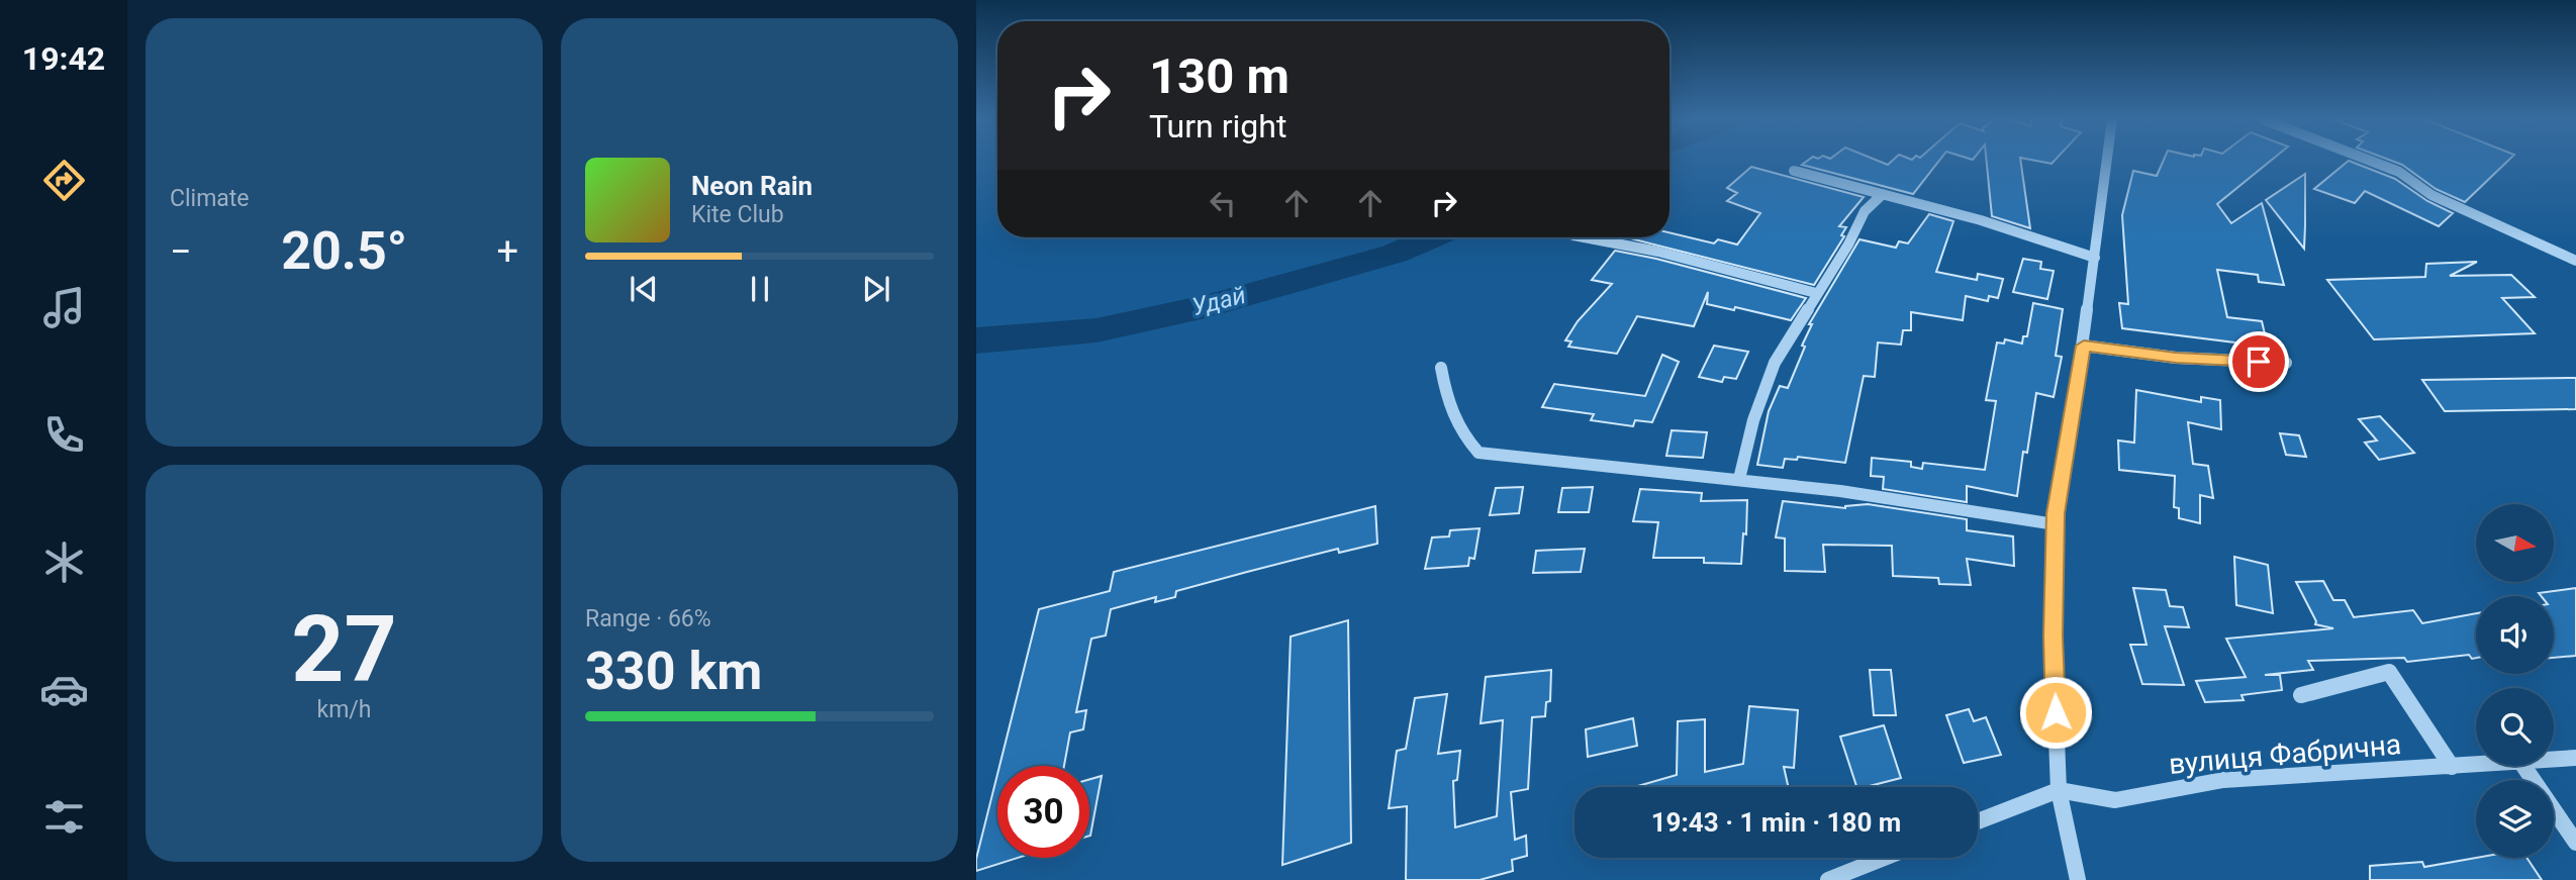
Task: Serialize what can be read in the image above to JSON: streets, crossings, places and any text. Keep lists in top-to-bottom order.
{
  "streets": {
    "street": ["вулиця Фабрична"]
  },
  "water": ["Удай"],
  "north": "right",
  "page": {
    "tabs": "19:42",
    "tile": [
      "Climate",
      ["27", "km/h"],
      ["Range · 66%", "330 km"]
    ],
    "turn": ["130 m", "Turn right"],
    "song": ["Neon Rain", "Kite Club"],
    "heat": ["−", "20.5°", "+"],
    "limit": "30",
    "trip": "19:43 · 1 min · 180 m"
  }
}
